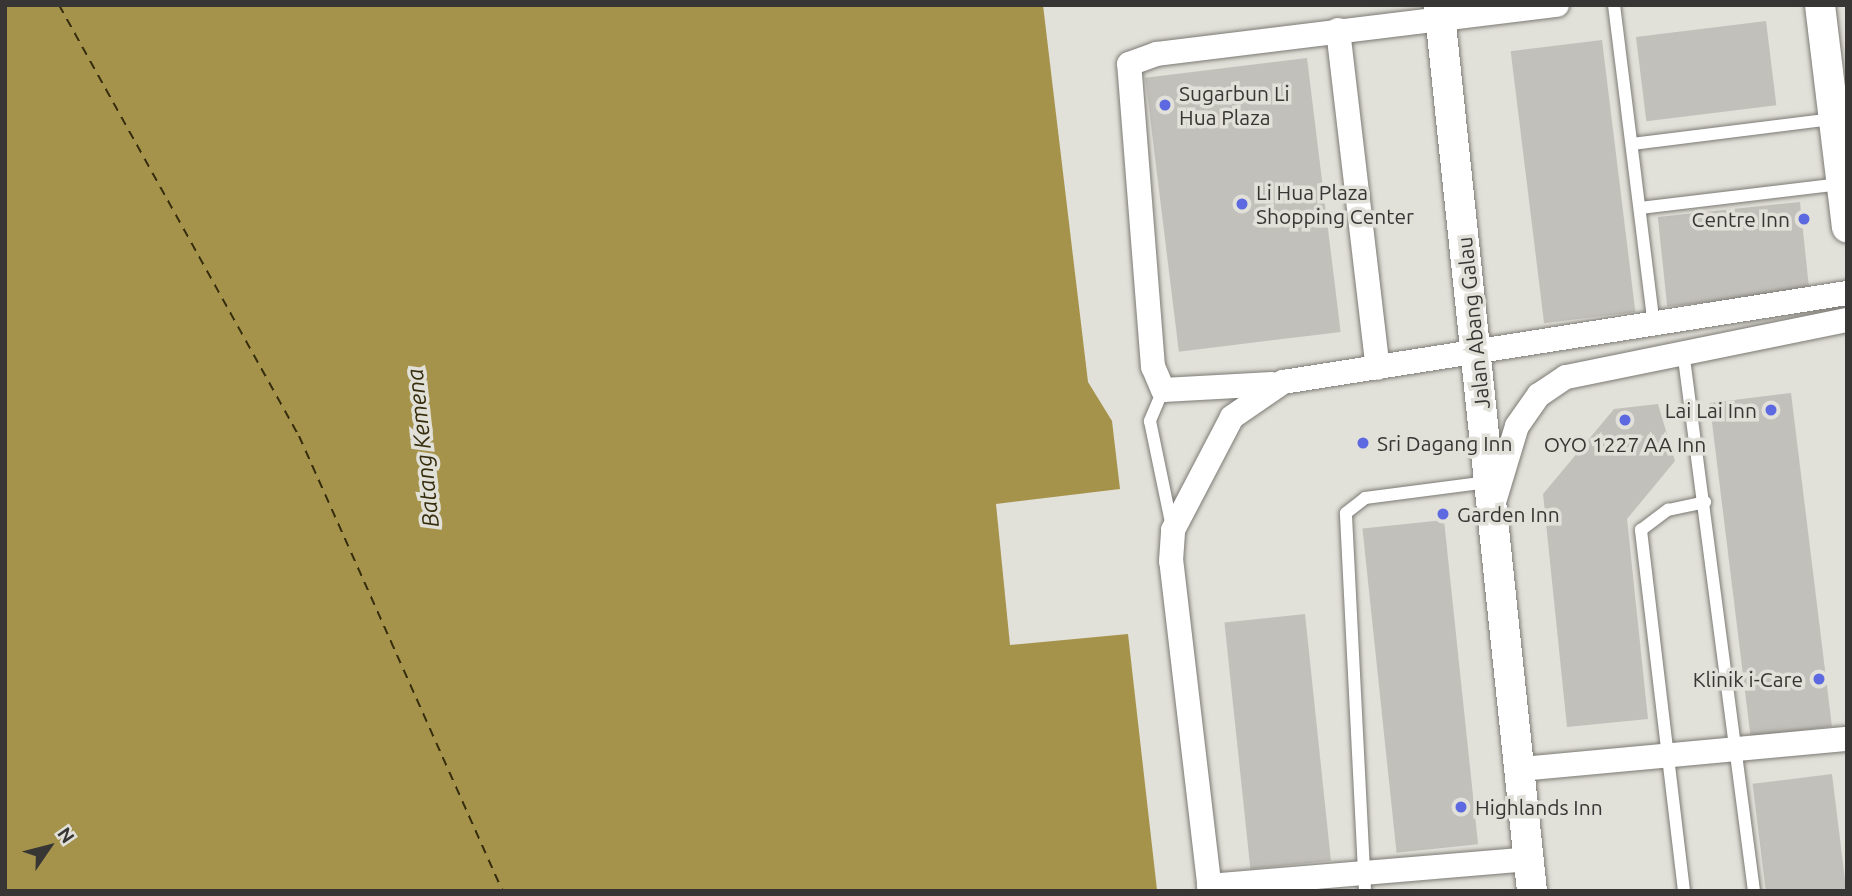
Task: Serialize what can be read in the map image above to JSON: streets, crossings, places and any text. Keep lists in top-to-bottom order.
{
  "streets": {
    "street": ["Jalan Abang Galau"]
  },
  "water": ["Batang Kemena"],
  "places": [
    "Sugarbun Li Hua Plaza",
    "Li Hua Plaza Shopping Center",
    "Centre Inn",
    "Lai Lai Inn",
    "OYO 1227 AA Inn",
    "Sri Dagang Inn",
    "Garden Inn",
    "Klinik i-Care",
    "Highlands Inn"
  ],
  "north": "top right"
}
